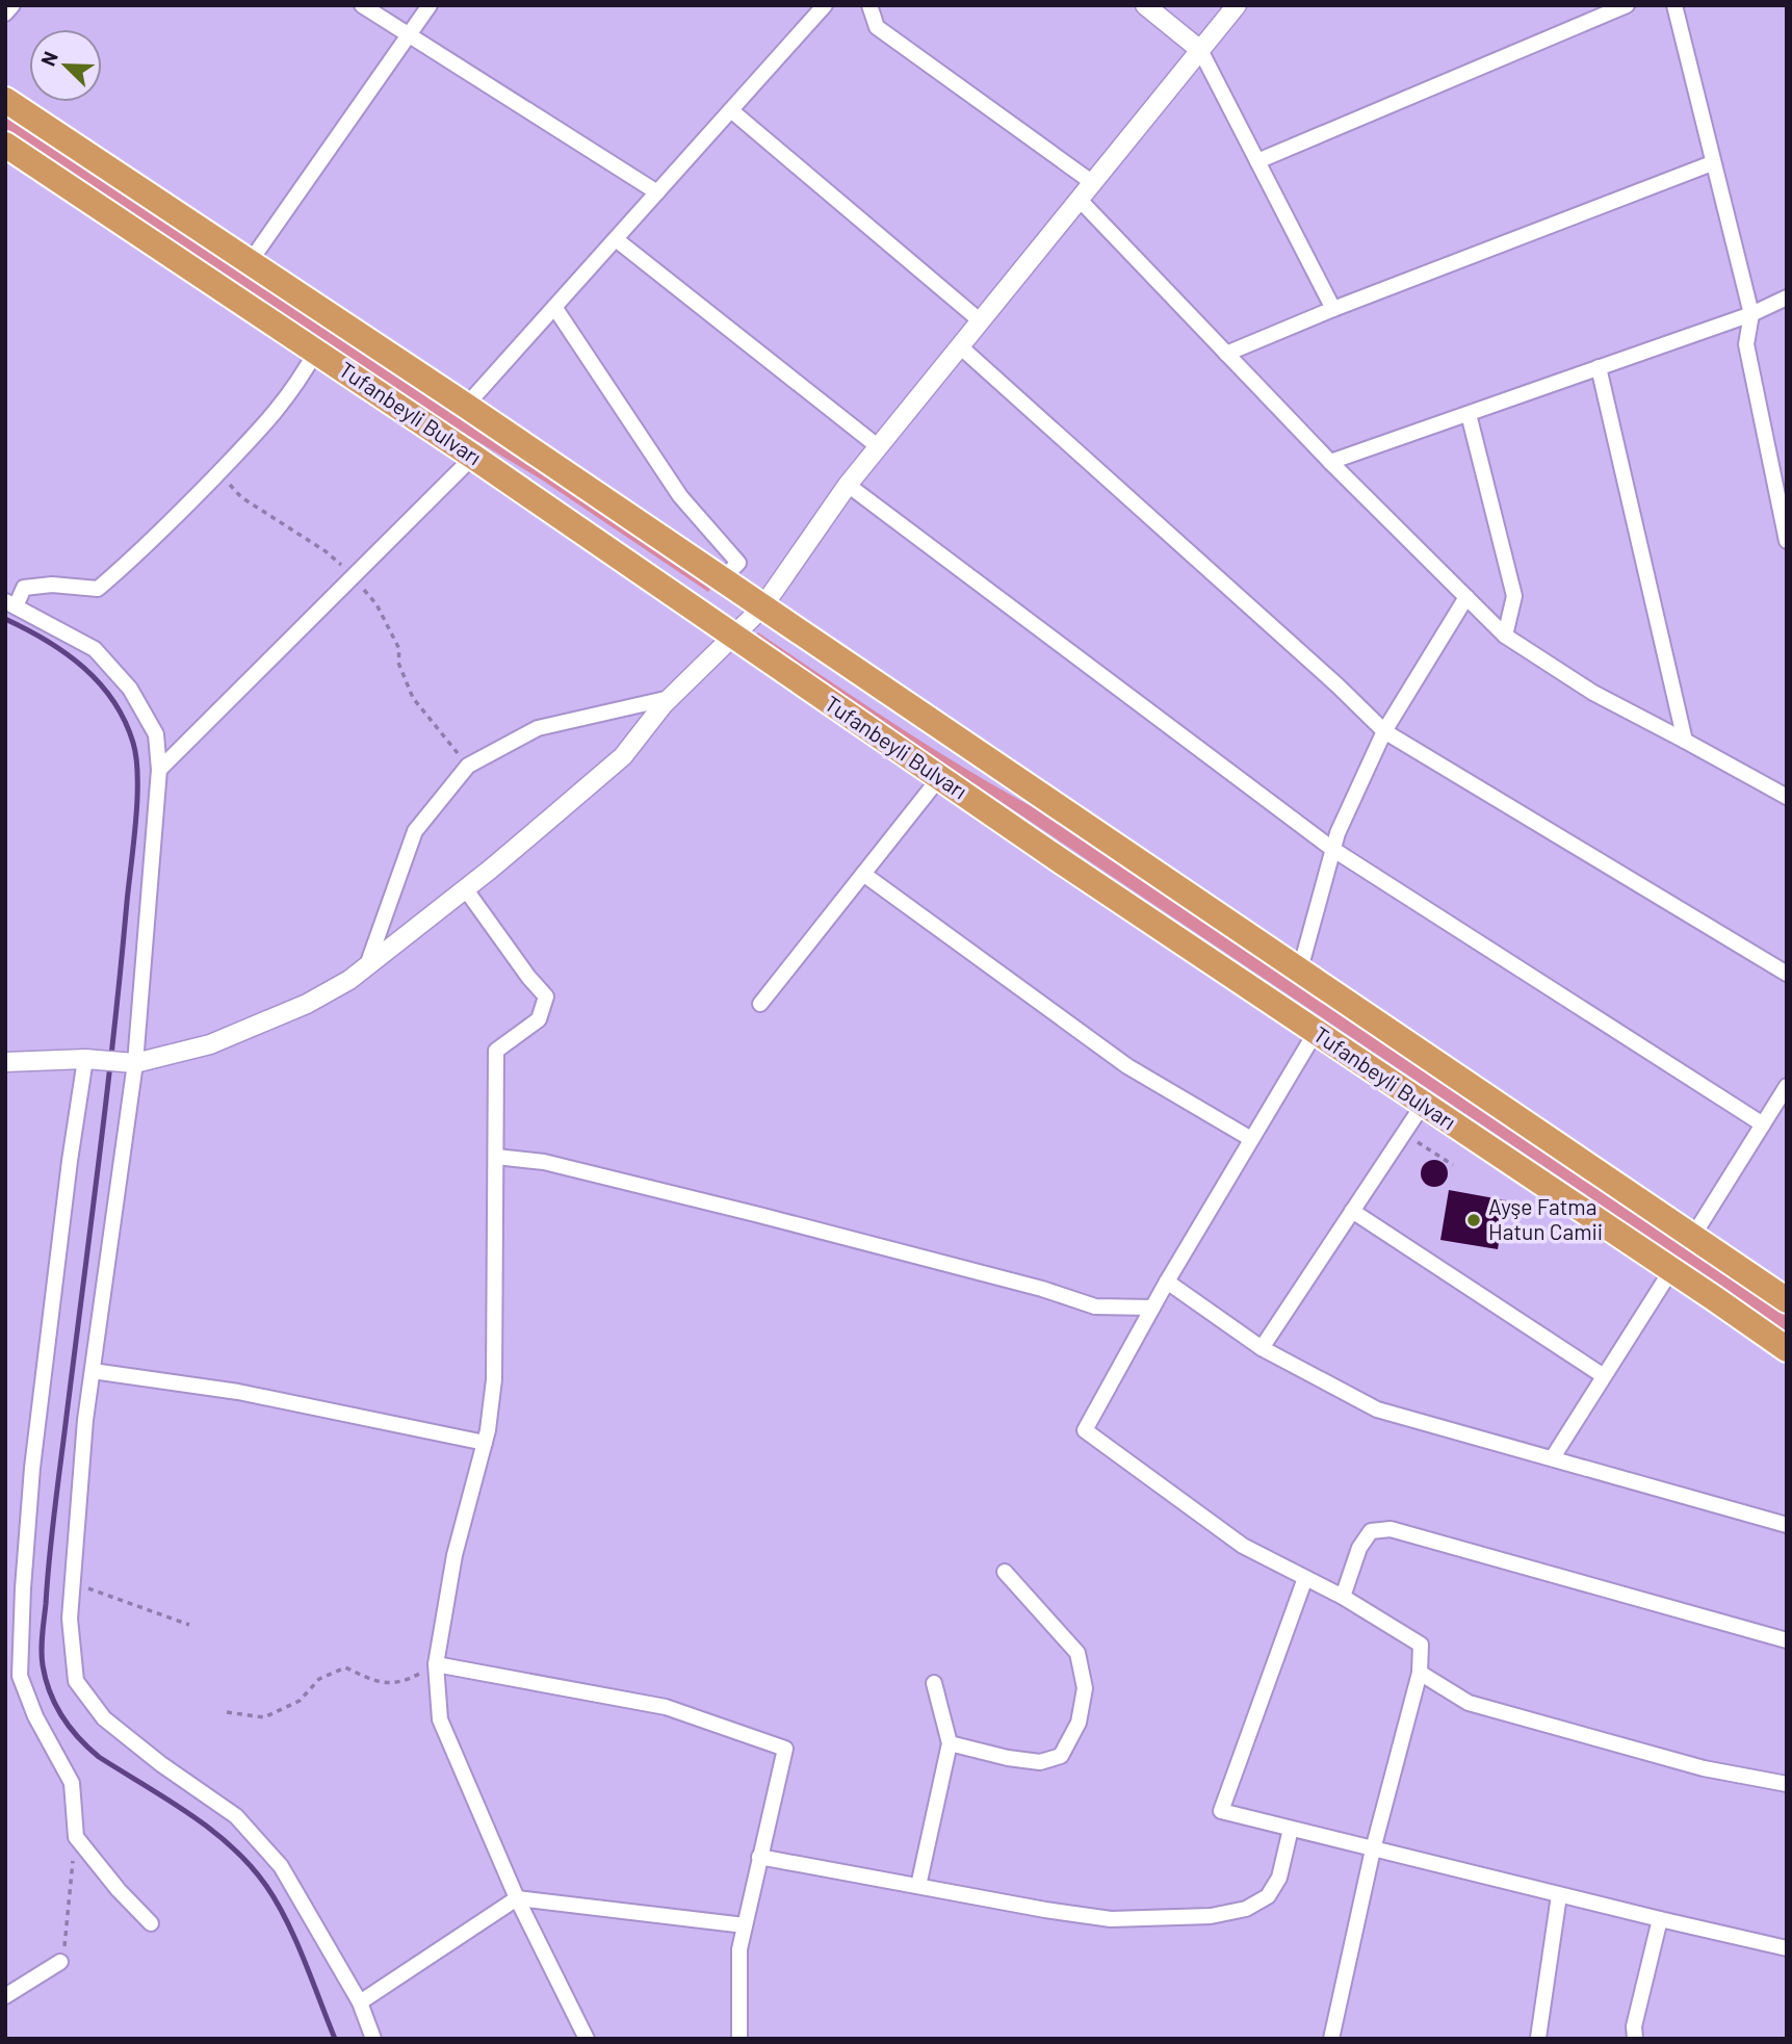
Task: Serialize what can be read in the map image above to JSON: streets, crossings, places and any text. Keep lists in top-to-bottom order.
{
  "streets": {
    "highway": ["Tufanbeyli Bulvarı"]
  },
  "places": ["Ayşe Fatma Hatun Camii"],
  "north": "top left"
}
